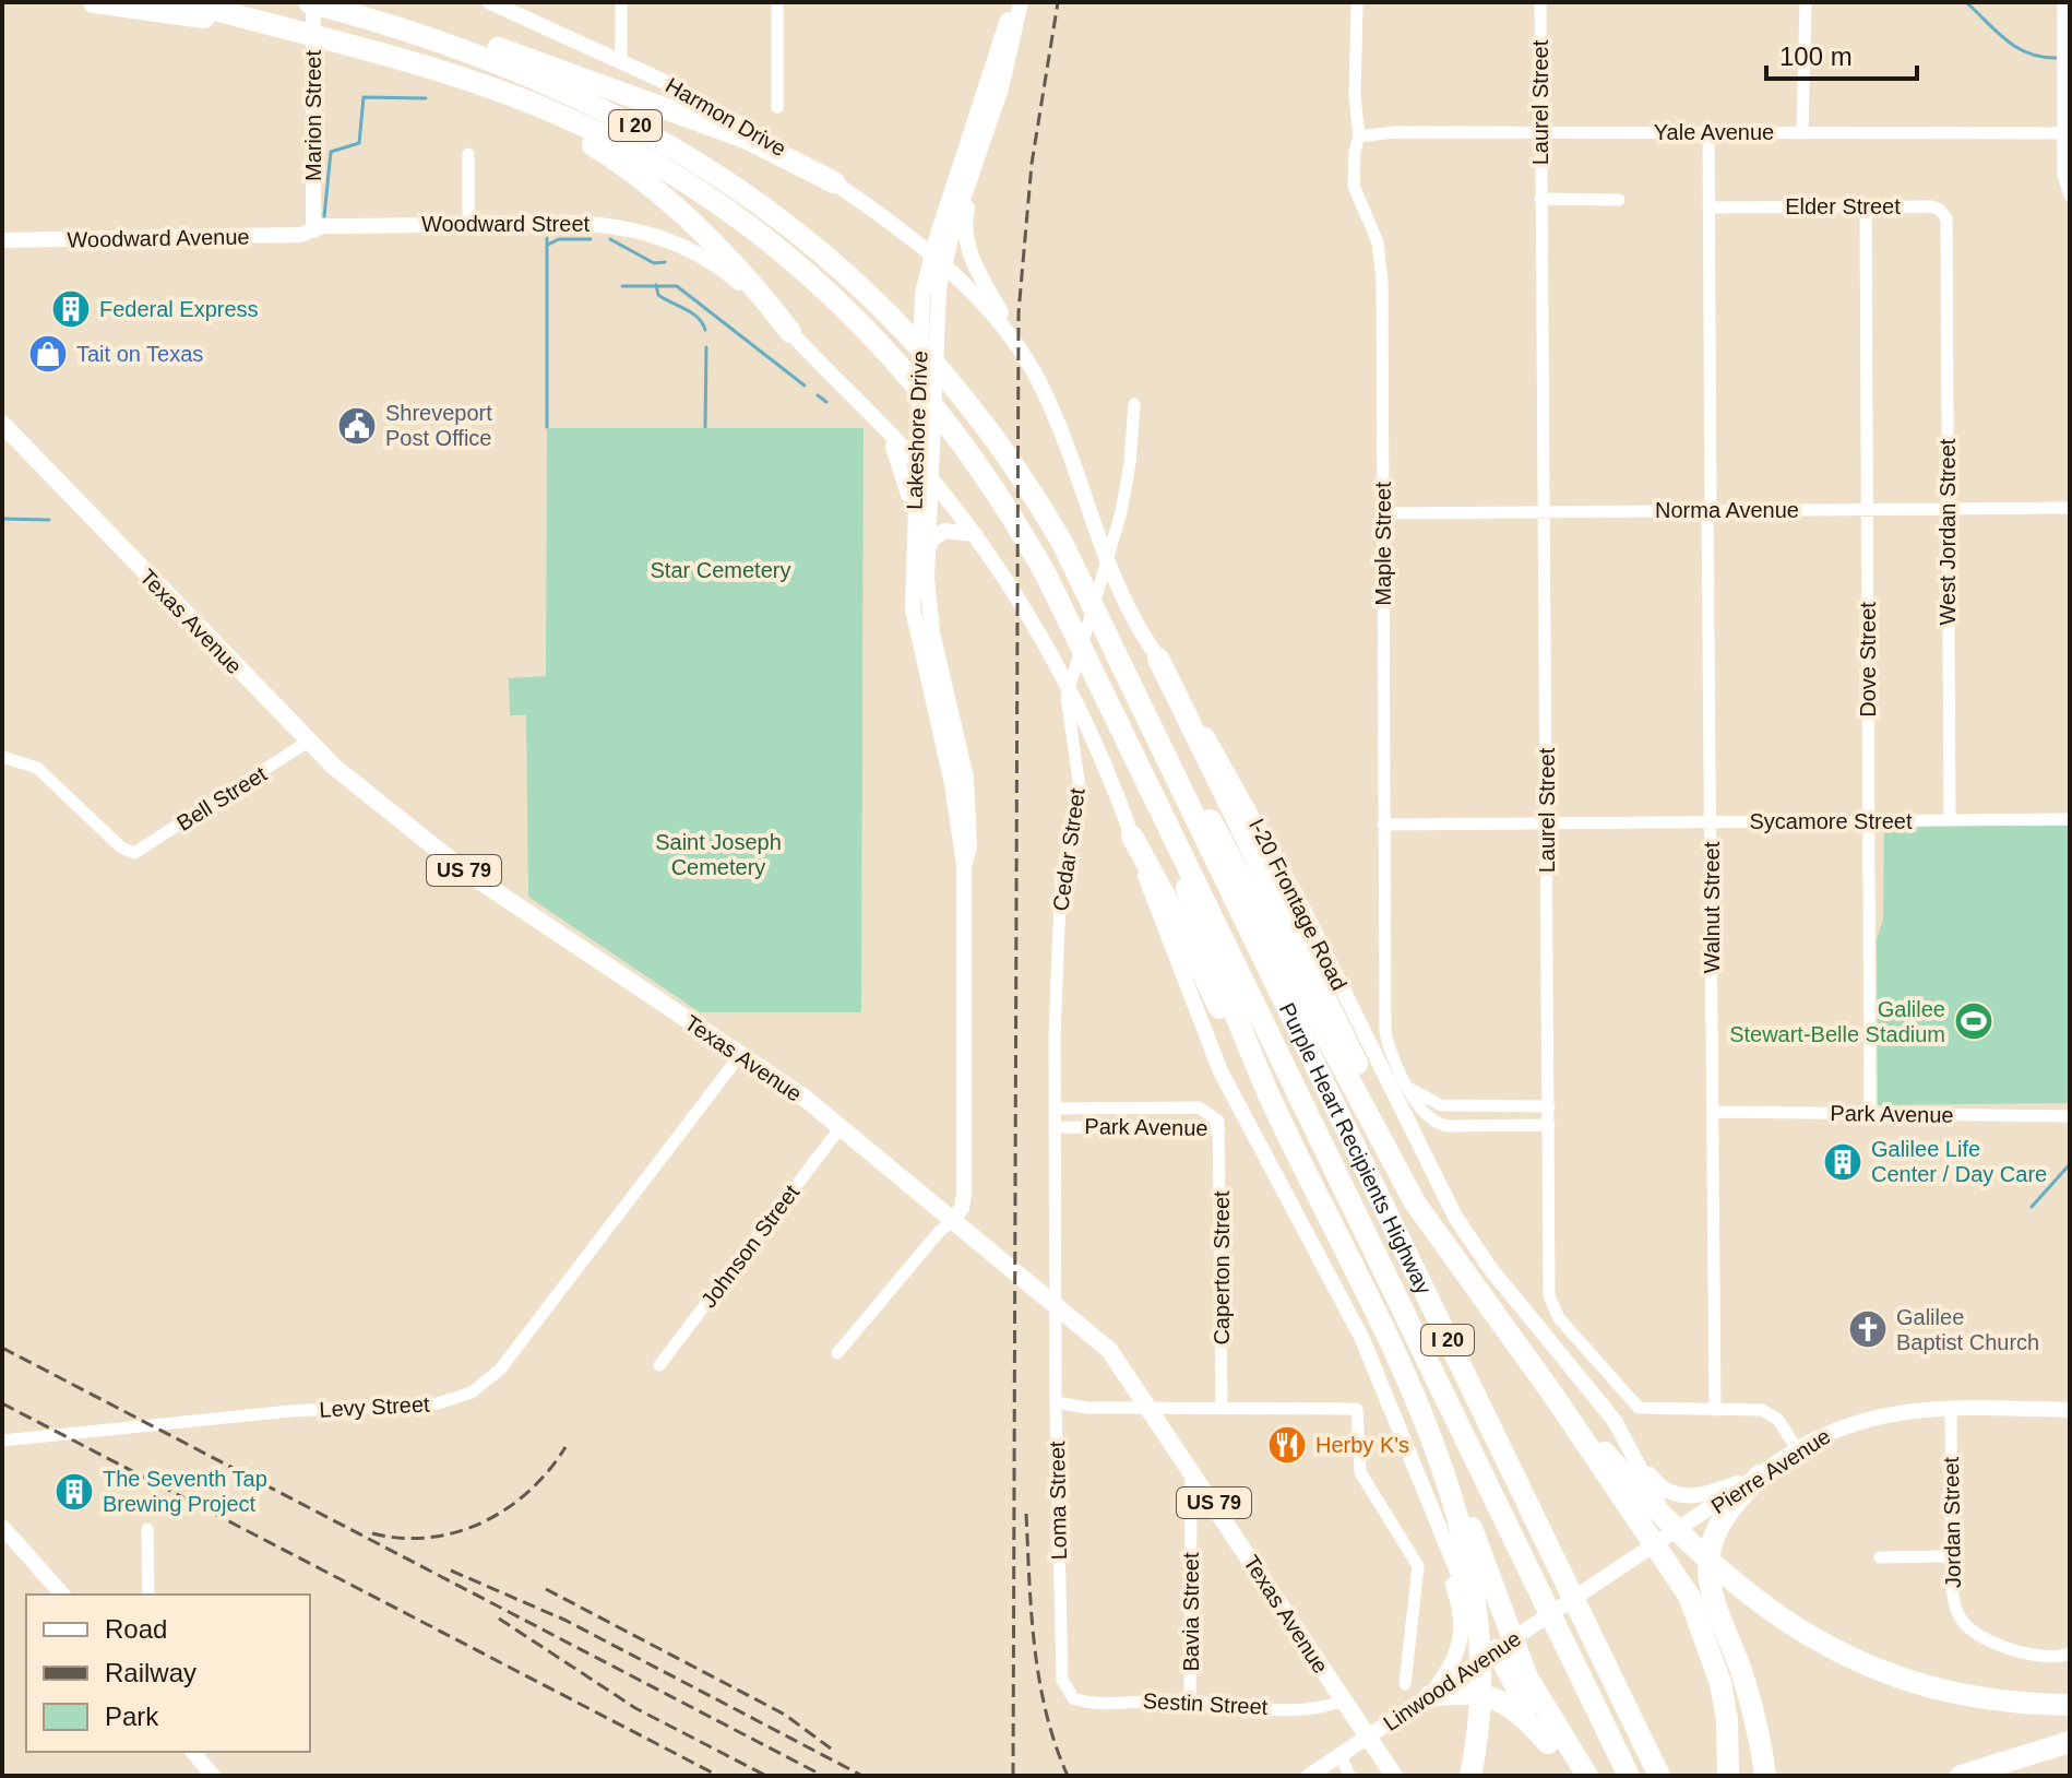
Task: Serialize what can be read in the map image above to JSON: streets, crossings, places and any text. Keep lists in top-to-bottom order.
{
  "streets": {
    "highway": ["I 20", "Purple Heart Recipients Highway"],
    "main road": [
      "Marion Street",
      "Harmon Drive",
      "Woodward Street",
      "Woodward Avenue",
      "Lakeshore Drive",
      "Texas Avenue",
      "US 79",
      "I-20 Frontage Road",
      "Pierre Avenue",
      "Linwood Avenue"
    ],
    "street": [
      "Laurel Street",
      "Yale Avenue",
      "Elder Street",
      "Norma Avenue",
      "West Jordan Street",
      "Maple Street",
      "Dove Street",
      "Bell Street",
      "Sycamore Street",
      "Cedar Street",
      "Walnut Street",
      "Park Avenue",
      "Johnson Street",
      "Caperton Street",
      "Levy Street",
      "Loma Street",
      "Jordan Street",
      "Bavia Street",
      "Sestin Street"
    ]
  },
  "crossings": [
    ["Laurel Street", "Yale Avenue"],
    ["Laurel Street", "Norma Avenue"],
    ["Laurel Street", "Sycamore Street"],
    ["Laurel Street", "Walnut Street"],
    ["Laurel Street", "Pierre Avenue"],
    ["Marion Street", "I 20"],
    ["Marion Street", "Woodward Street"],
    ["Marion Street", "Woodward Avenue"],
    ["Harmon Drive", "Lakeshore Drive"],
    ["Harmon Drive", "I-20 Frontage Road"],
    ["I 20", "Purple Heart Recipients Highway"],
    ["Yale Avenue", "Maple Street"],
    ["Yale Avenue", "Walnut Street"],
    ["Elder Street", "West Jordan Street"],
    ["Elder Street", "Dove Street"],
    ["Elder Street", "Walnut Street"],
    ["Woodward Street", "Woodward Avenue"],
    ["Lakeshore Drive", "Texas Avenue"],
    ["Lakeshore Drive", "I-20 Frontage Road"],
    ["Norma Avenue", "West Jordan Street"],
    ["Norma Avenue", "Maple Street"],
    ["Norma Avenue", "Dove Street"],
    ["Norma Avenue", "Walnut Street"],
    ["West Jordan Street", "Sycamore Street"],
    ["Maple Street", "Sycamore Street"],
    ["Texas Avenue", "Bell Street"],
    ["Texas Avenue", "Cedar Street"],
    ["Texas Avenue", "Johnson Street"],
    ["Texas Avenue", "Levy Street"],
    ["Texas Avenue", "Loma Street"],
    ["Texas Avenue", "Bavia Street"],
    ["Texas Avenue", "Linwood Avenue"],
    ["Texas Avenue", "Sestin Street"],
    ["Dove Street", "Sycamore Street"],
    ["Dove Street", "Park Avenue"],
    ["Sycamore Street", "Walnut Street"],
    ["Cedar Street", "Park Avenue"],
    ["Cedar Street", "Loma Street"],
    ["I-20 Frontage Road", "Pierre Avenue"],
    ["Walnut Street", "Park Avenue"],
    ["Park Avenue", "Caperton Street"],
    ["Pierre Avenue", "Jordan Street"],
    ["Pierre Avenue", "Linwood Avenue"],
    ["Loma Street", "Sestin Street"],
    ["Bavia Street", "Sestin Street"]
  ],
  "parks": ["Star Cemetery", "Saint Joseph Cemetery"],
  "places": {
    "building": ["Federal Express", "Galilee Life Center / Day Care", "The Seventh Tap Brewing Project"],
    "shop": ["Tait on Texas"],
    "public building": ["Shreveport Post Office"],
    "sports": ["Galilee Stewart-Belle Stadium"],
    "church": ["Galilee Baptist Church"],
    "restaurant": ["Herby K's"]
  },
  "legend": ["Road", "Railway", "Park"],
  "scale_bar": "100 m"
}
